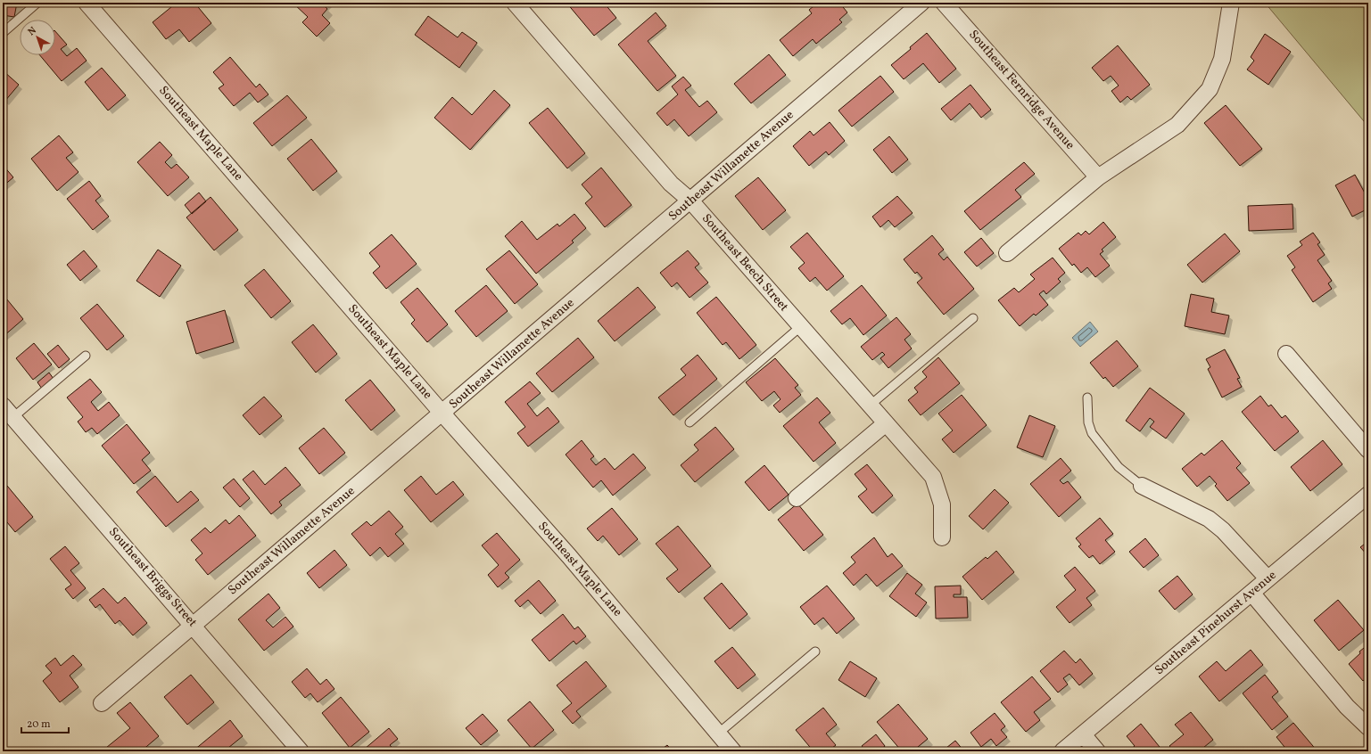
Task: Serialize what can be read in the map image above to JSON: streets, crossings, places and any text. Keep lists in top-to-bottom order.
{
  "streets": {
    "street": [
      "Southeast Fernridge Avenue",
      "Southeast Maple Lane",
      "Southeast Willamette Avenue",
      "Southeast Beech Street",
      "Southeast Briggs Street",
      "Southeast Pinehurst Avenue"
    ]
  },
  "crossings": [
    ["Southeast Maple Lane", "Southeast Willamette Avenue"],
    ["Southeast Willamette Avenue", "Southeast Beech Street"],
    ["Southeast Willamette Avenue", "Southeast Briggs Street"]
  ],
  "scale_bar": "20 m",
  "north": "top left"
}
